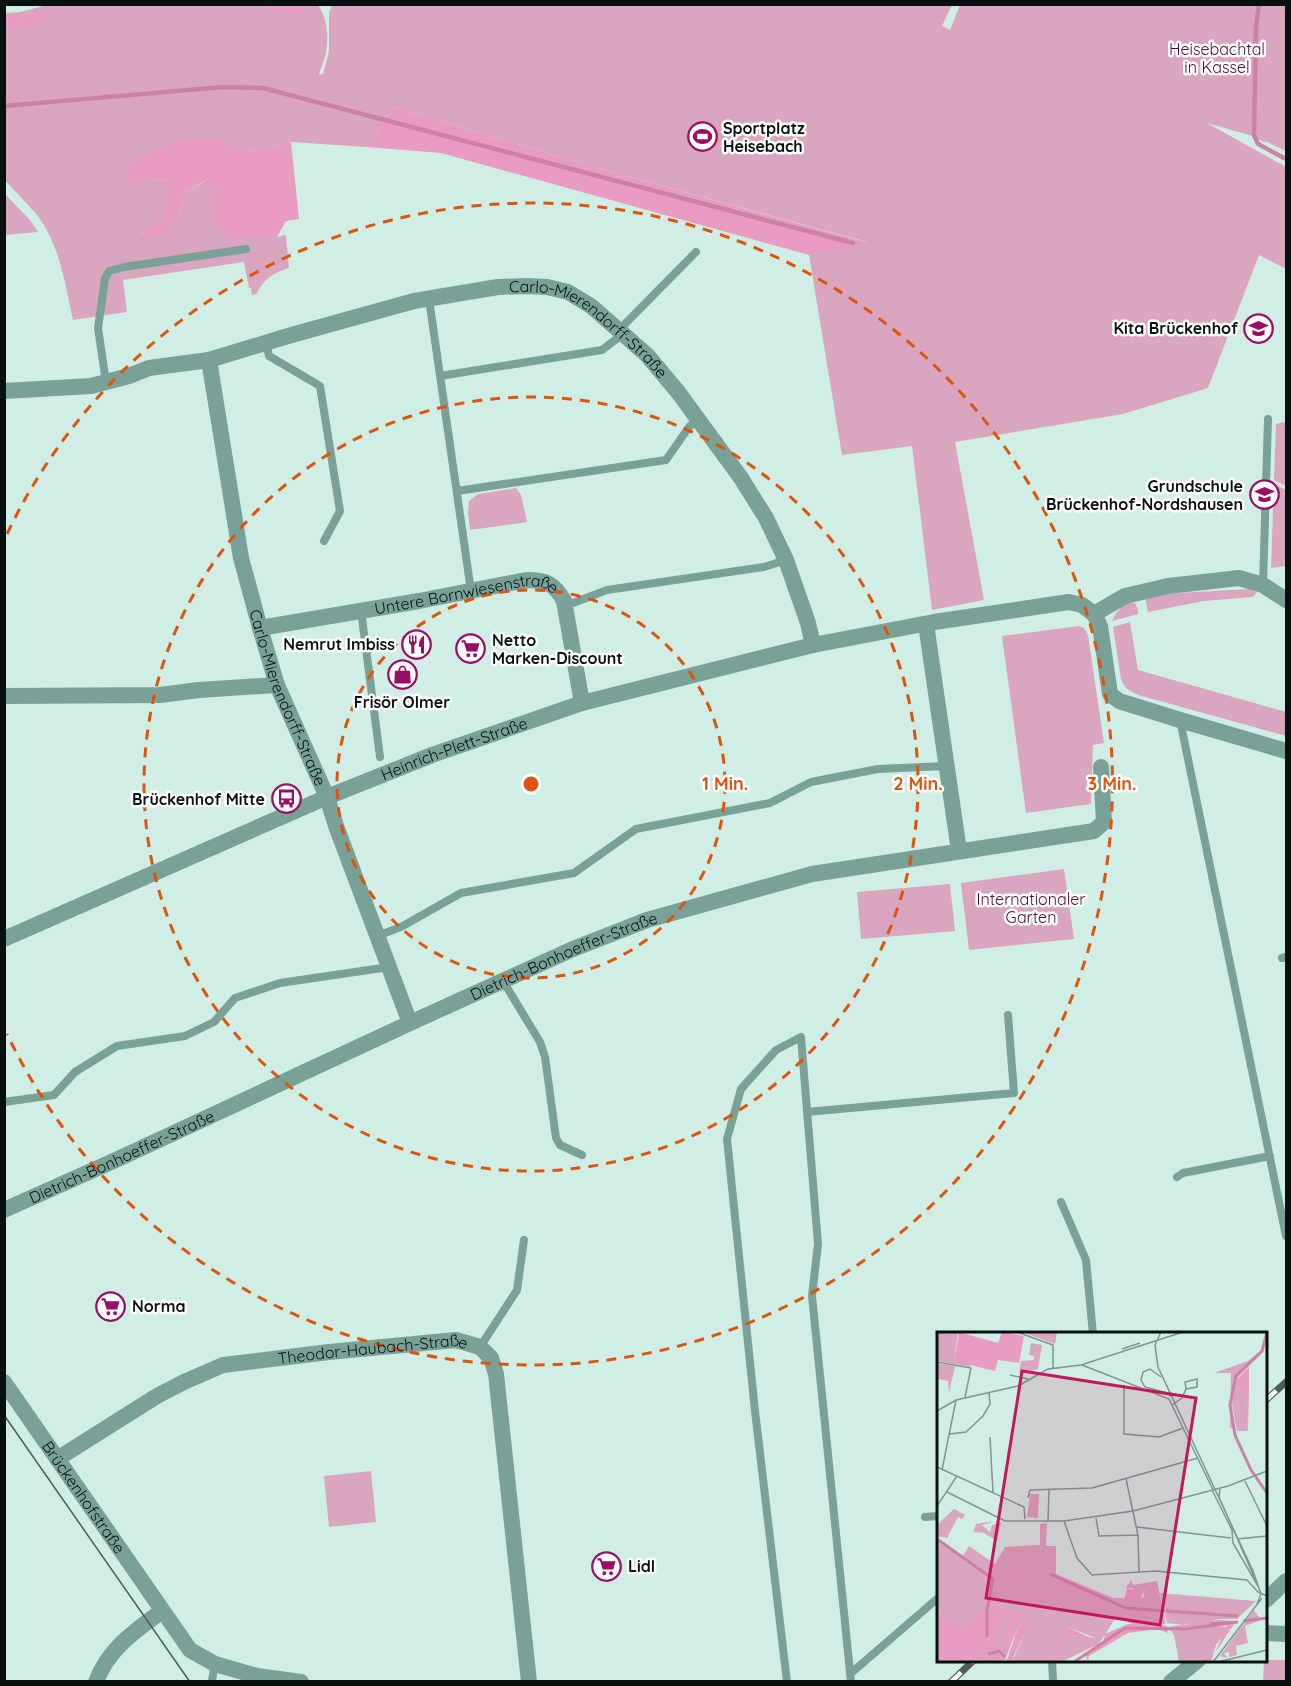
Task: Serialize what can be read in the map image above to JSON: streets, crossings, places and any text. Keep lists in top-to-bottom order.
{
  "streets": {
    "street": [
      "Carlo-Mierendorff-Straße",
      "Untere Bornwiesenstraße",
      "Heinrich-Plett-Straße",
      "Dietrich-Bonhoeffer-Straße",
      "Theodor-Haubach-Straße",
      "Brückenhofstraße"
    ]
  },
  "crossings": [
    ["Carlo-Mierendorff-Straße", "Untere Bornwiesenstraße"],
    ["Carlo-Mierendorff-Straße", "Heinrich-Plett-Straße"],
    ["Carlo-Mierendorff-Straße", "Dietrich-Bonhoeffer-Straße"],
    ["Untere Bornwiesenstraße", "Heinrich-Plett-Straße"],
    ["Theodor-Haubach-Straße", "Brückenhofstraße"]
  ],
  "parks": ["Heisebachtal in Kassel", "Internationaler Garten"],
  "places": {
    "sports": ["Sportplatz Heisebach"],
    "school or university": ["Kita Brückenhof", "Grundschule Brückenhof-Nordshausen"],
    "restaurant": ["Nemrut Imbiss"],
    "supermarket": ["Netto Marken-Discount", "Norma", "Lidl"],
    "shop": ["Frisör Olmer"],
    "bus stop": ["Brückenhof Mitte"]
  },
  "rings": ["1 Min.", "2 Min.", "3 Min."]
}
